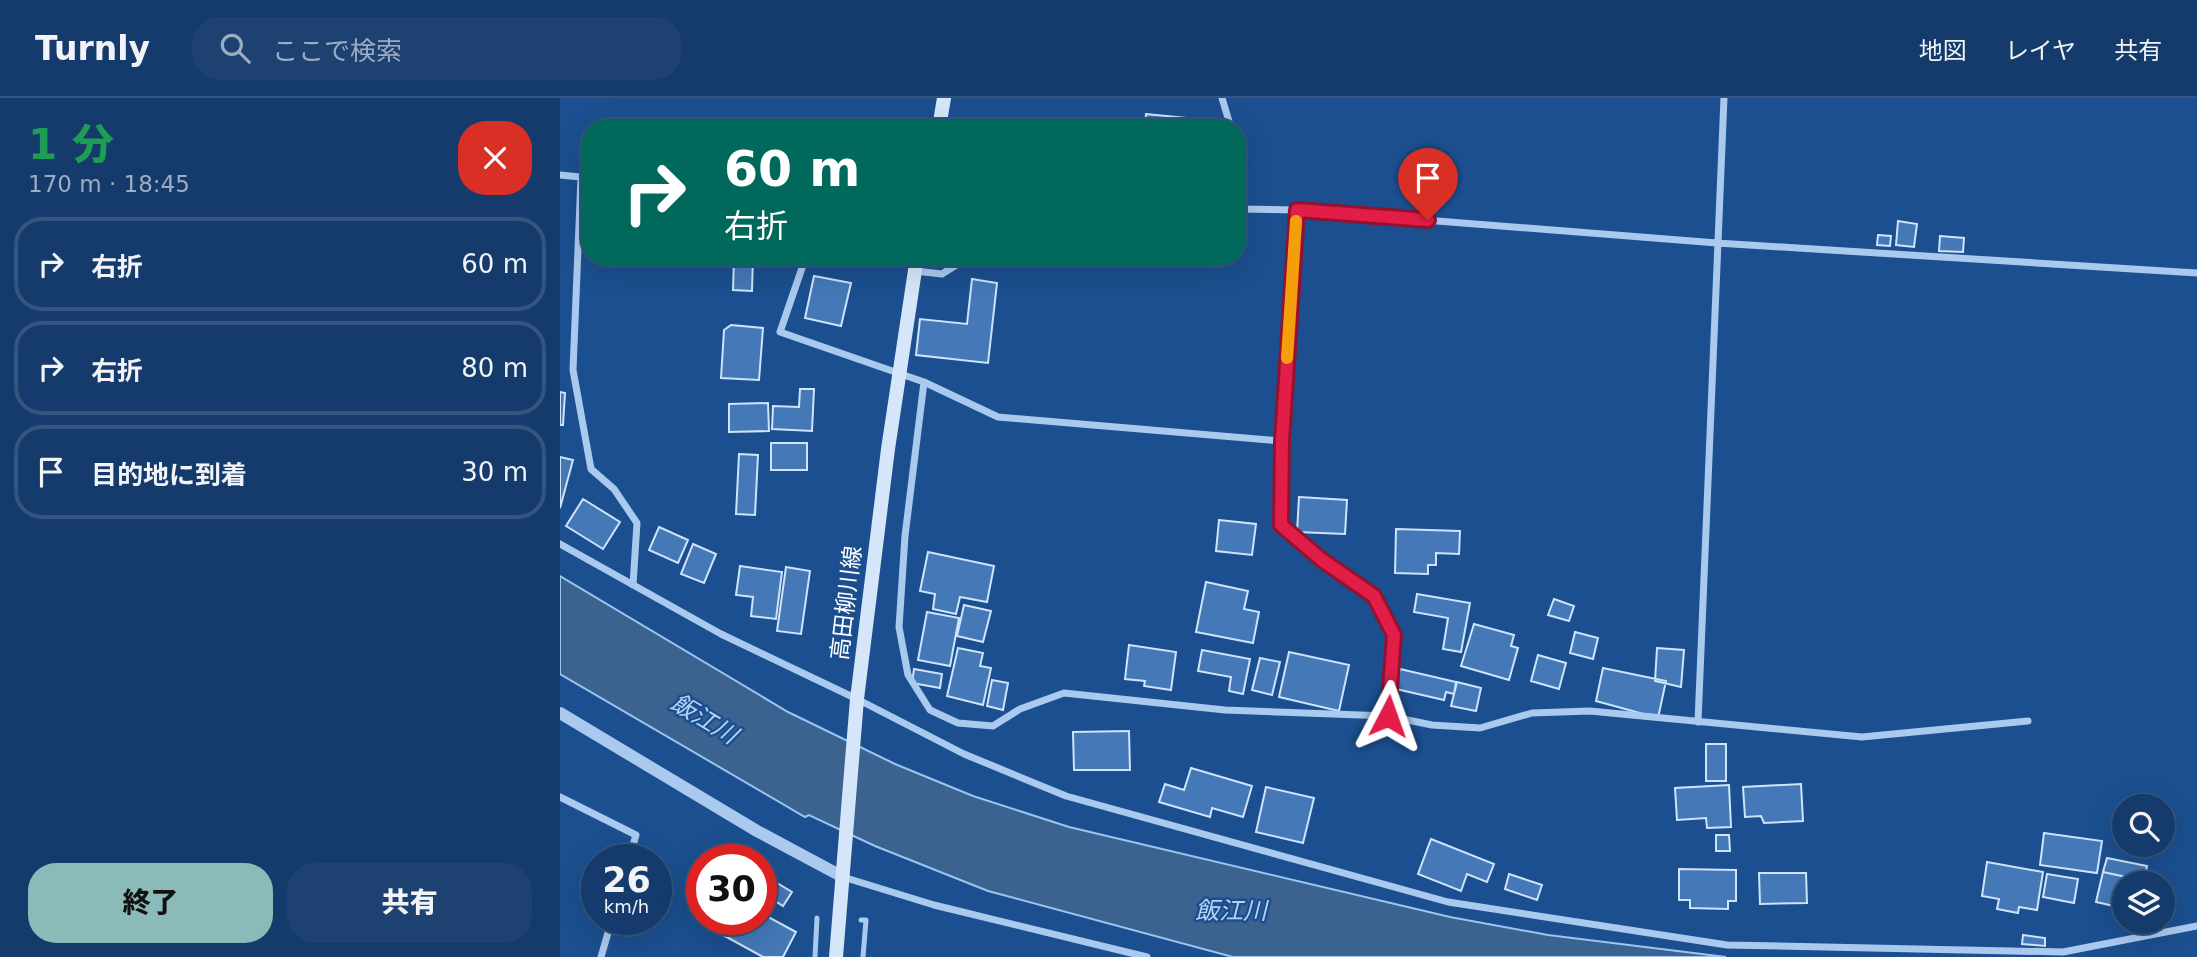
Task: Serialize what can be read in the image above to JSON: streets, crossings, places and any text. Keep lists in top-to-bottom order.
{
  "streets": {
    "main road": ["高田柳川線"]
  },
  "water": ["飯江川"],
  "page": {
    "header": "Turnly",
    "search": "ここで検索",
    "nav": ["地図", "レイヤ", "共有"],
    "heading": ["1 分", "170 m · 18:45"],
    "turn": ["60 m", "右折"],
    "list": [
      {
        "name": "右折",
        "value": "60 m"
      },
      {
        "name": "右折",
        "value": "80 m"
      },
      {
        "name": "目的地に到着",
        "value": "30 m"
      }
    ],
    "speed": "26 km/h",
    "limit": "30",
    "buttons": ["終了", "共有"]
  }
}
